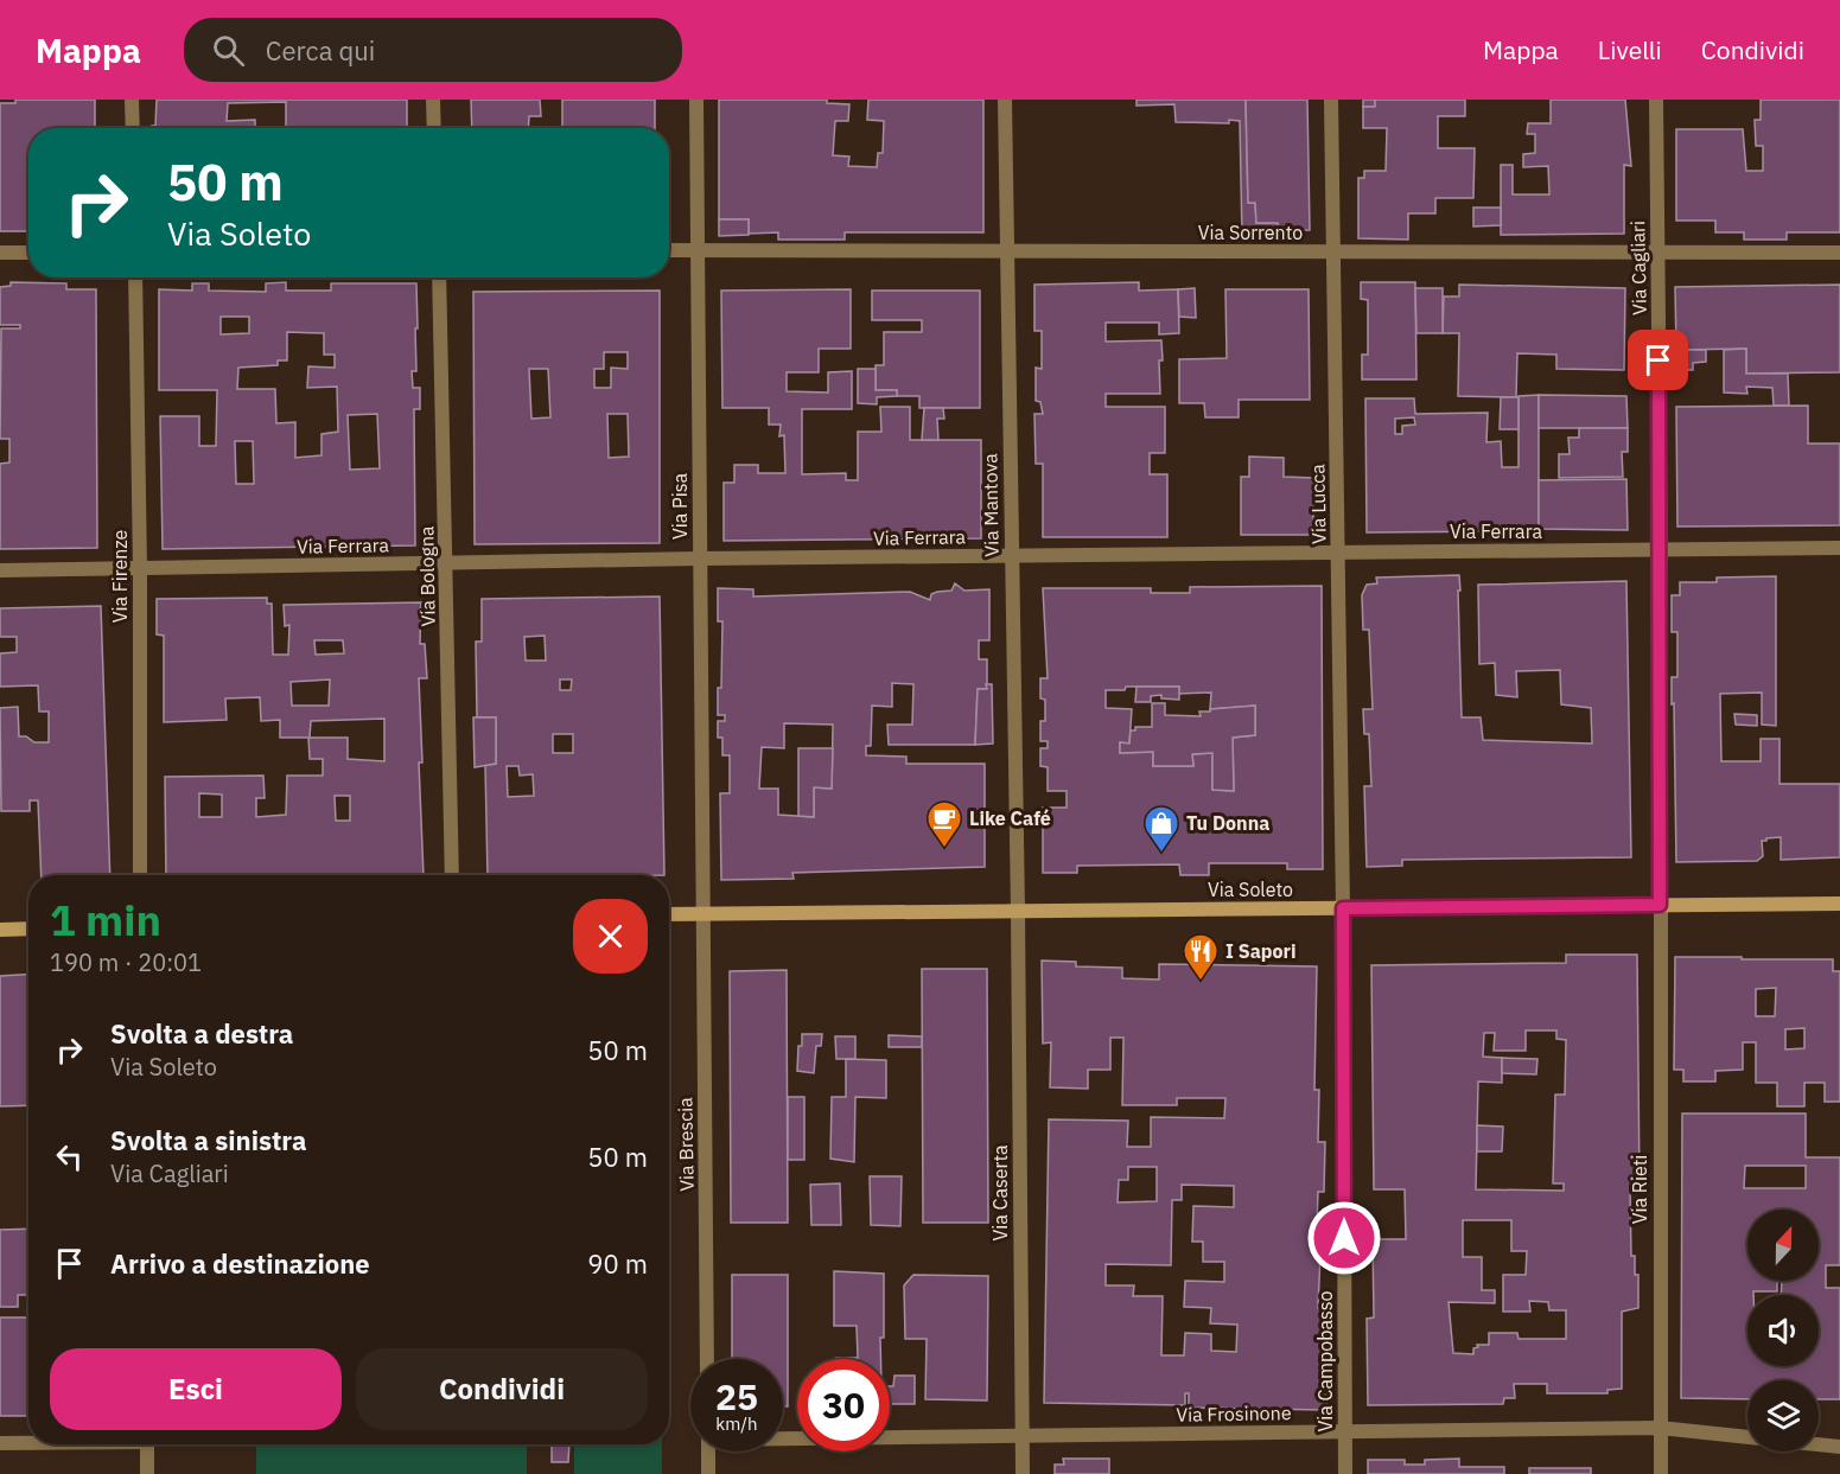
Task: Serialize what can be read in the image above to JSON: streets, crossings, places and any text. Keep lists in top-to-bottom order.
{
  "streets": {
    "street": [
      "Via Sorrento",
      "Via Cagliari",
      "Via Lucca",
      "Via Mantova",
      "Via Pisa",
      "Via Ferrara",
      "Via Firenze",
      "Via Bologna",
      "Via Soleto",
      "Via Brescia",
      "Via Rieti",
      "Via Caserta",
      "Via Campobasso",
      "Via Frosinone"
    ]
  },
  "crossings": [
    ["Via Sorrento", "Via Cagliari"],
    ["Via Sorrento", "Via Lucca"],
    ["Via Sorrento", "Via Mantova"],
    ["Via Sorrento", "Via Pisa"],
    ["Via Cagliari", "Via Ferrara"],
    ["Via Cagliari", "Via Soleto"],
    ["Via Cagliari", "Via Rieti"],
    ["Via Lucca", "Via Ferrara"],
    ["Via Lucca", "Via Soleto"],
    ["Via Lucca", "Via Campobasso"],
    ["Via Mantova", "Via Ferrara"],
    ["Via Mantova", "Via Soleto"],
    ["Via Mantova", "Via Caserta"],
    ["Via Pisa", "Via Ferrara"],
    ["Via Pisa", "Via Soleto"],
    ["Via Pisa", "Via Brescia"],
    ["Via Ferrara", "Via Firenze"],
    ["Via Ferrara", "Via Bologna"],
    ["Via Soleto", "Via Brescia"],
    ["Via Soleto", "Via Rieti"],
    ["Via Soleto", "Via Caserta"],
    ["Via Soleto", "Via Campobasso"],
    ["Via Rieti", "Via Frosinone"],
    ["Via Caserta", "Via Frosinone"],
    ["Via Campobasso", "Via Frosinone"]
  ],
  "places": {
    "cafe": ["Like Café"],
    "shop": ["Tu Donna"],
    "restaurant": ["I Sapori"]
  },
  "north": "top",
  "page": {
    "header": "Mappa",
    "search": "Cerca qui",
    "nav": ["Mappa", "Livelli", "Condividi"],
    "turn": ["50 m", "Via Soleto"],
    "heading": ["1 min", "190 m · 20:01"],
    "list": [
      {
        "name": "Svolta a destra",
        "note": "Via Soleto",
        "value": "50 m"
      },
      {
        "name": "Svolta a sinistra",
        "note": "Via Cagliari",
        "value": "50 m"
      },
      {
        "name": "Arrivo a destinazione",
        "value": "90 m"
      }
    ],
    "buttons": ["Esci", "Condividi"],
    "speed": "25 km/h",
    "limit": "30"
  }
}
